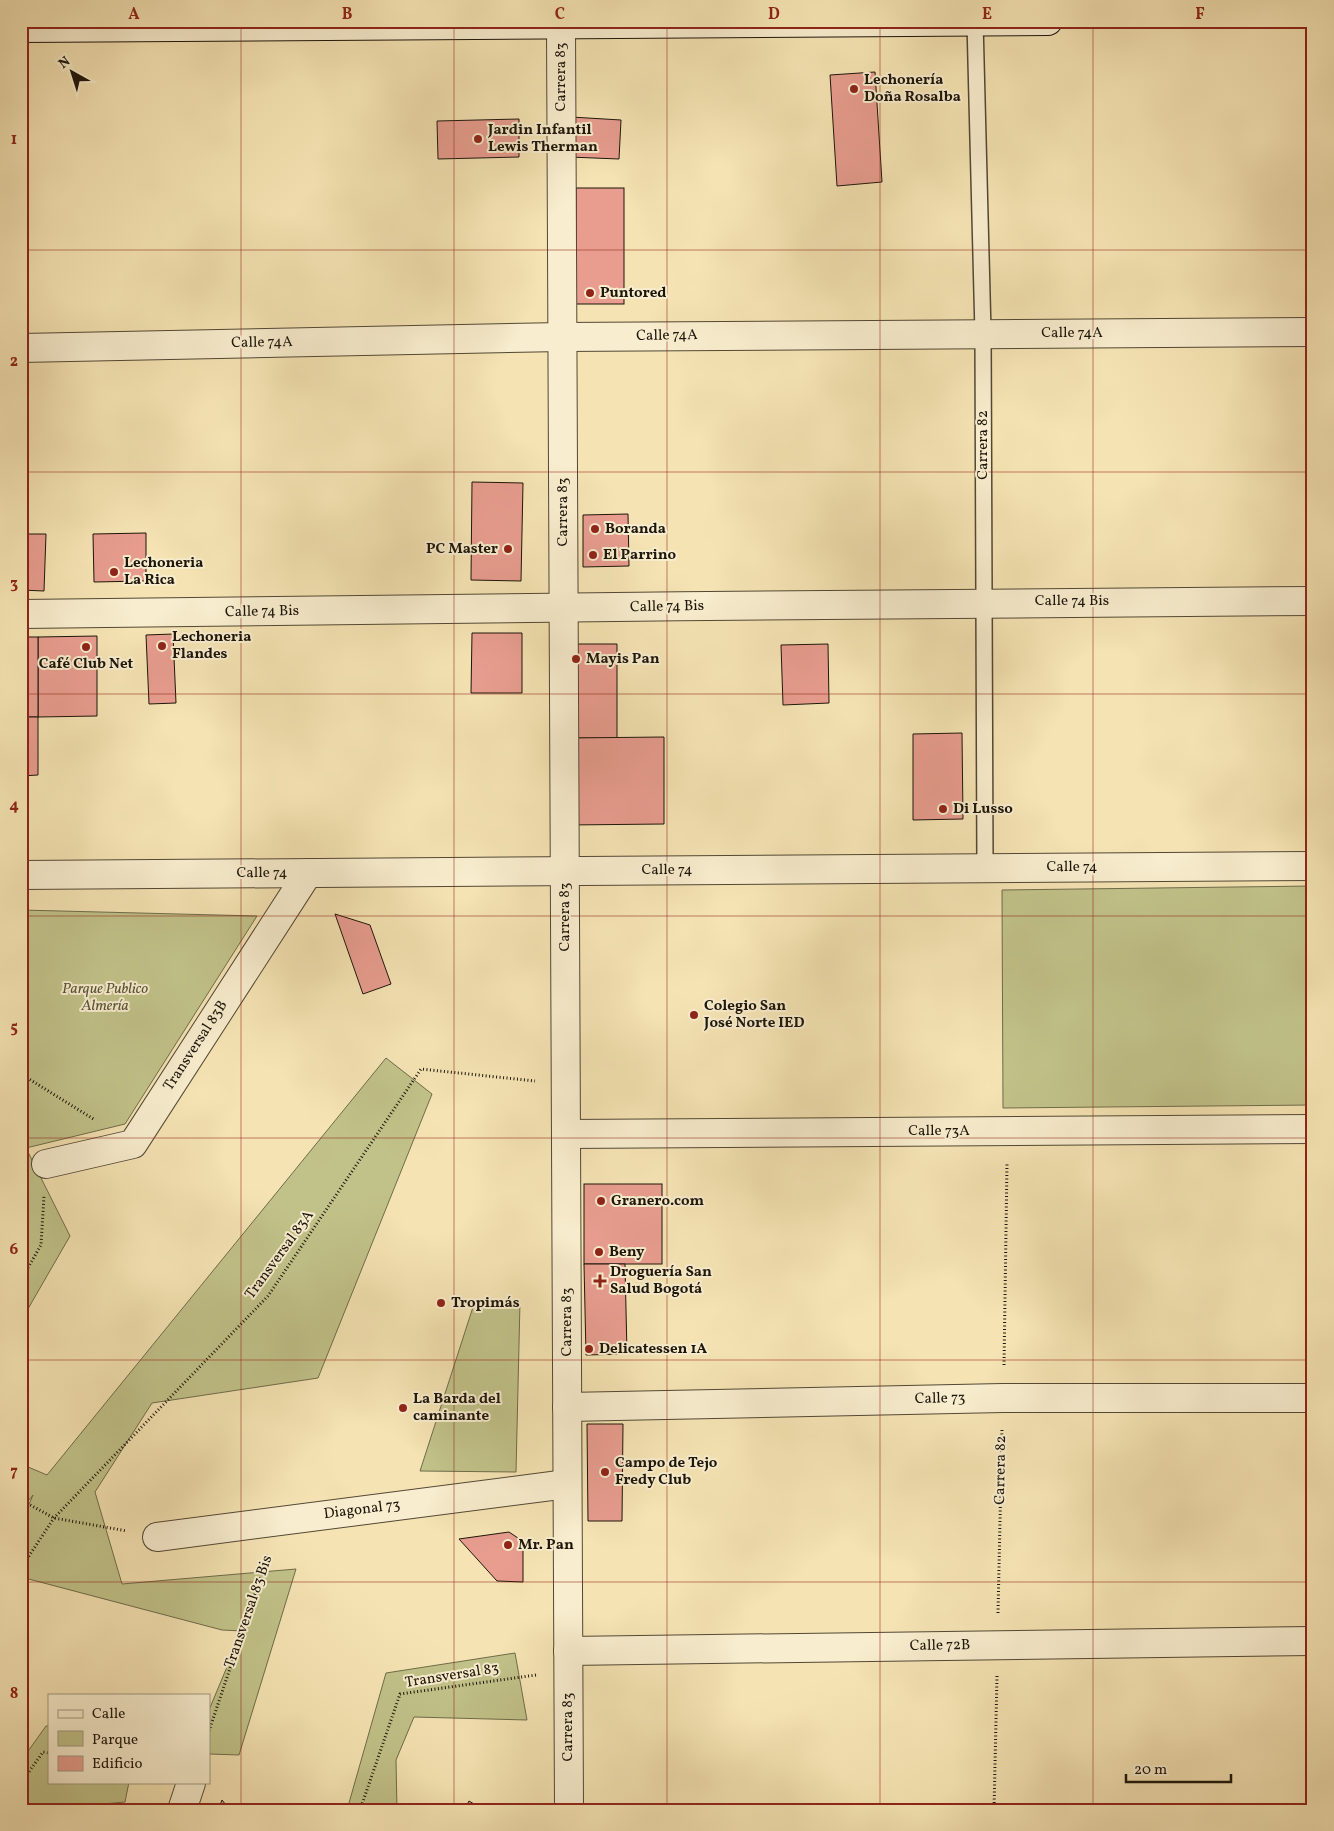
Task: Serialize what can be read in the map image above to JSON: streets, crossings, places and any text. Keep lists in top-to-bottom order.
{
  "streets": {
    "street": [
      "Carrera 83",
      "Calle 74A",
      "Calle 74 Bis",
      "Calle 74",
      "Transversal 83B",
      "Calle 73A",
      "Calle 73",
      "Diagonal 73",
      "Calle 72B"
    ],
    "lane": ["Carrera 82"],
    "path": ["Transversal 83A", "Transversal 83 Bis", "Transversal 83"]
  },
  "crossings": [
    ["Carrera 83", "Calle 74A"],
    ["Carrera 83", "Calle 74 Bis"],
    ["Carrera 83", "Calle 74"],
    ["Carrera 83", "Calle 73A"],
    ["Carrera 83", "Transversal 83A"],
    ["Carrera 83", "Calle 73"],
    ["Carrera 83", "Diagonal 73"],
    ["Carrera 83", "Calle 72B"],
    ["Carrera 83", "Transversal 83"],
    ["Calle 74A", "Carrera 82"],
    ["Carrera 82", "Calle 74 Bis"],
    ["Carrera 82", "Calle 74"],
    ["Carrera 82", "Calle 73A"],
    ["Carrera 82", "Calle 73"],
    ["Carrera 82", "Calle 72B"],
    ["Calle 74", "Transversal 83B"],
    ["Diagonal 73", "Transversal 83 Bis"],
    ["Calle 72B", "Transversal 83"]
  ],
  "parks": ["Parque Publico Almería"],
  "places": {
    "other": [
      "Lechonería Doña Rosalba",
      "Jardin Infantil Lewis Therman",
      "Puntored",
      "Boranda",
      "PC Master",
      "El Parrino",
      "Lechoneria La Rica",
      "Lechoneria Flandes",
      "Café Club Net",
      "Mayis Pan",
      "Di Lusso",
      "Colegio San José Norte IED",
      "Granero.com",
      "Beny",
      "Tropimás",
      "Delicatessen 1A",
      "La Barda del caminante",
      "Campo de Tejo Fredy Club",
      "Mr. Pan"
    ],
    "health": ["Droguería San Salud Bogotá"]
  },
  "legend": ["Calle", "Parque", "Edificio"],
  "scale_bar": "20 m",
  "north": "top left",
  "grid": {
    "columns": [
      "A",
      "B",
      "C",
      "D",
      "E",
      "F"
    ],
    "rows": [
      "1",
      "2",
      "3",
      "4",
      "5",
      "6",
      "7",
      "8"
    ]
  }
}
